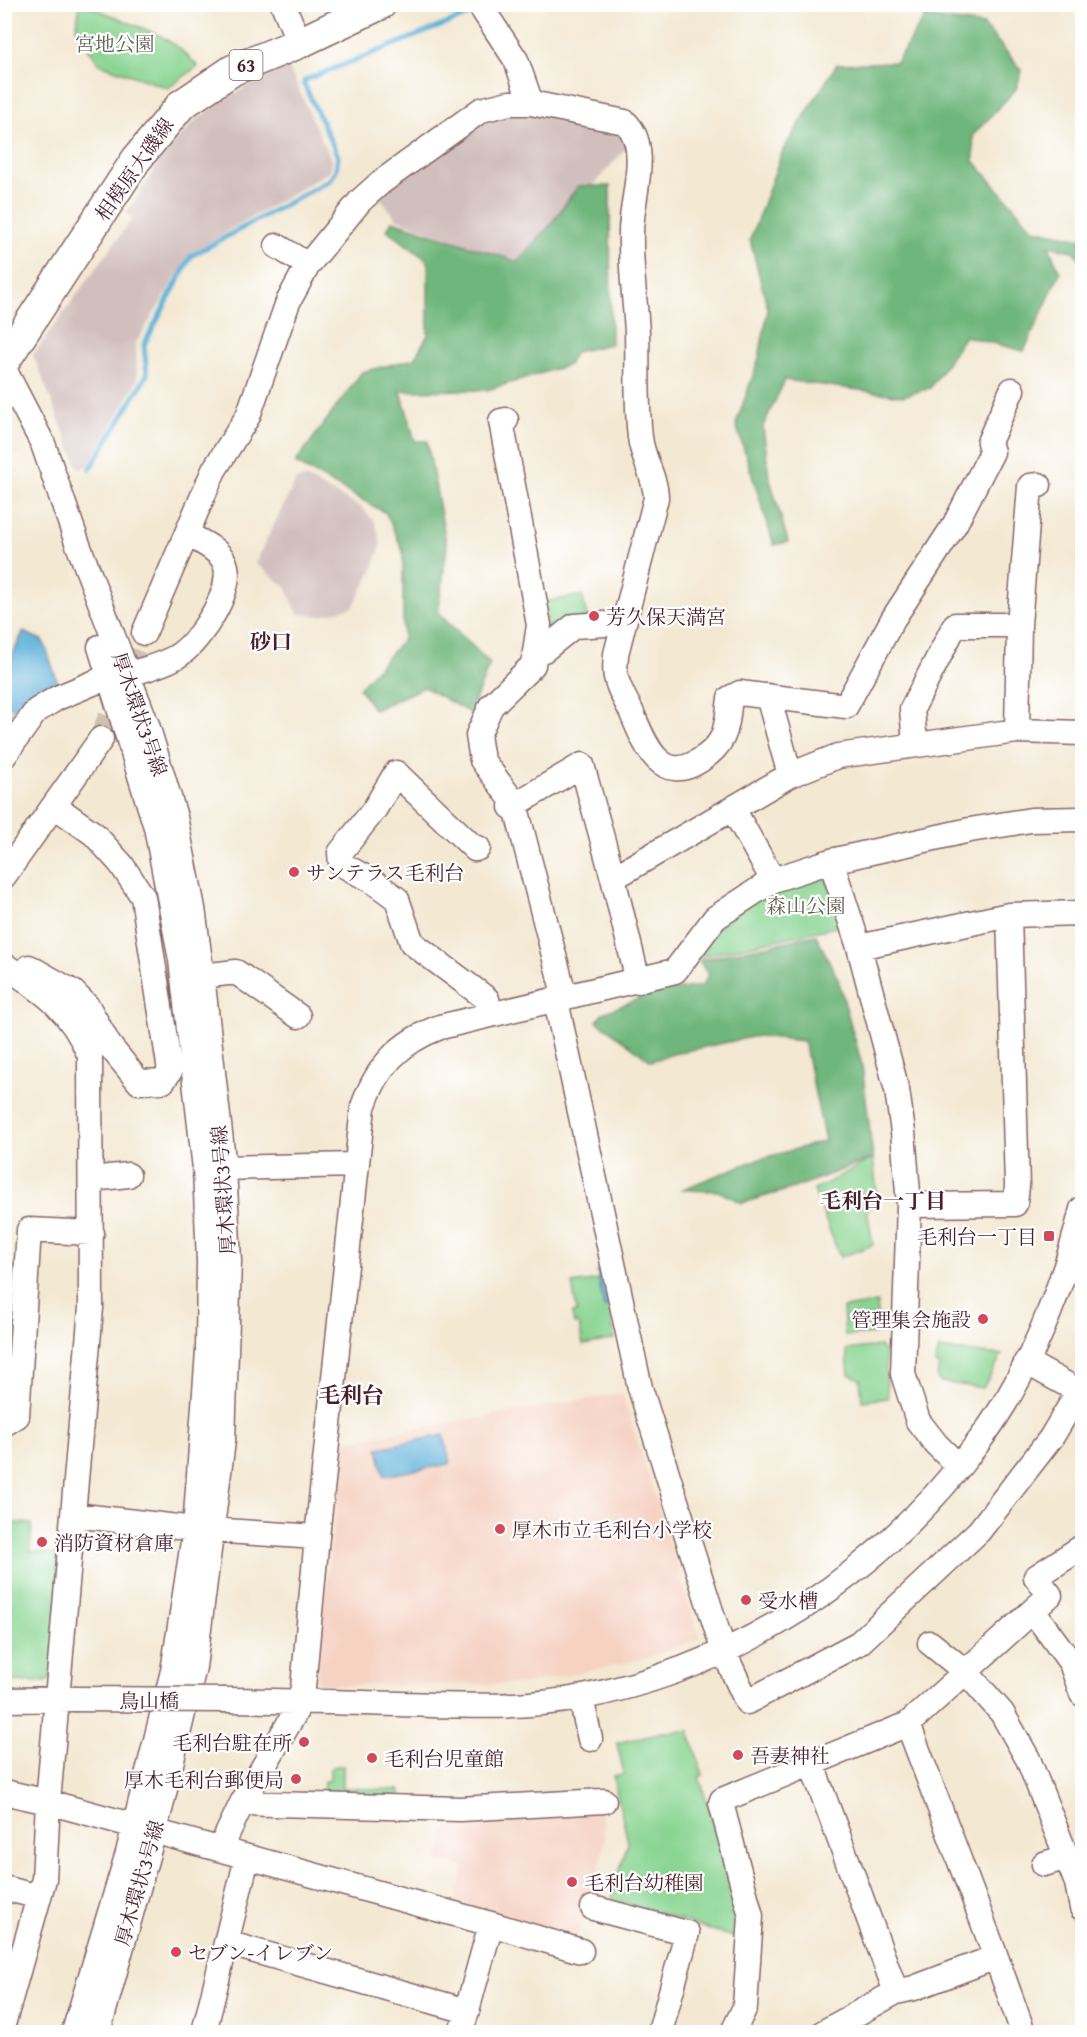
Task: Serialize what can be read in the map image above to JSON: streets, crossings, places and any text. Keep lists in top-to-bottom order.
{
  "streets": {
    "main road": ["63", "相模原大磯線"],
    "street": ["厚木環状3号線", "鳥山橋"]
  },
  "districts": ["砂口", "毛利台一丁目", "毛利台"],
  "parks": ["宮地公園", "森山公園"],
  "places": {
    "other": [
      "芳久保天満宮",
      "サンテラス毛利台",
      "管理集会施設",
      "厚木市立毛利台小学校",
      "消防資材倉庫",
      "受水槽",
      "毛利台駐在所",
      "吾妻神社",
      "毛利台児童館",
      "厚木毛利台郵便局",
      "毛利台幼稚園",
      "セブン-イレブン"
    ],
    "transit": ["毛利台一丁目"]
  }
}
